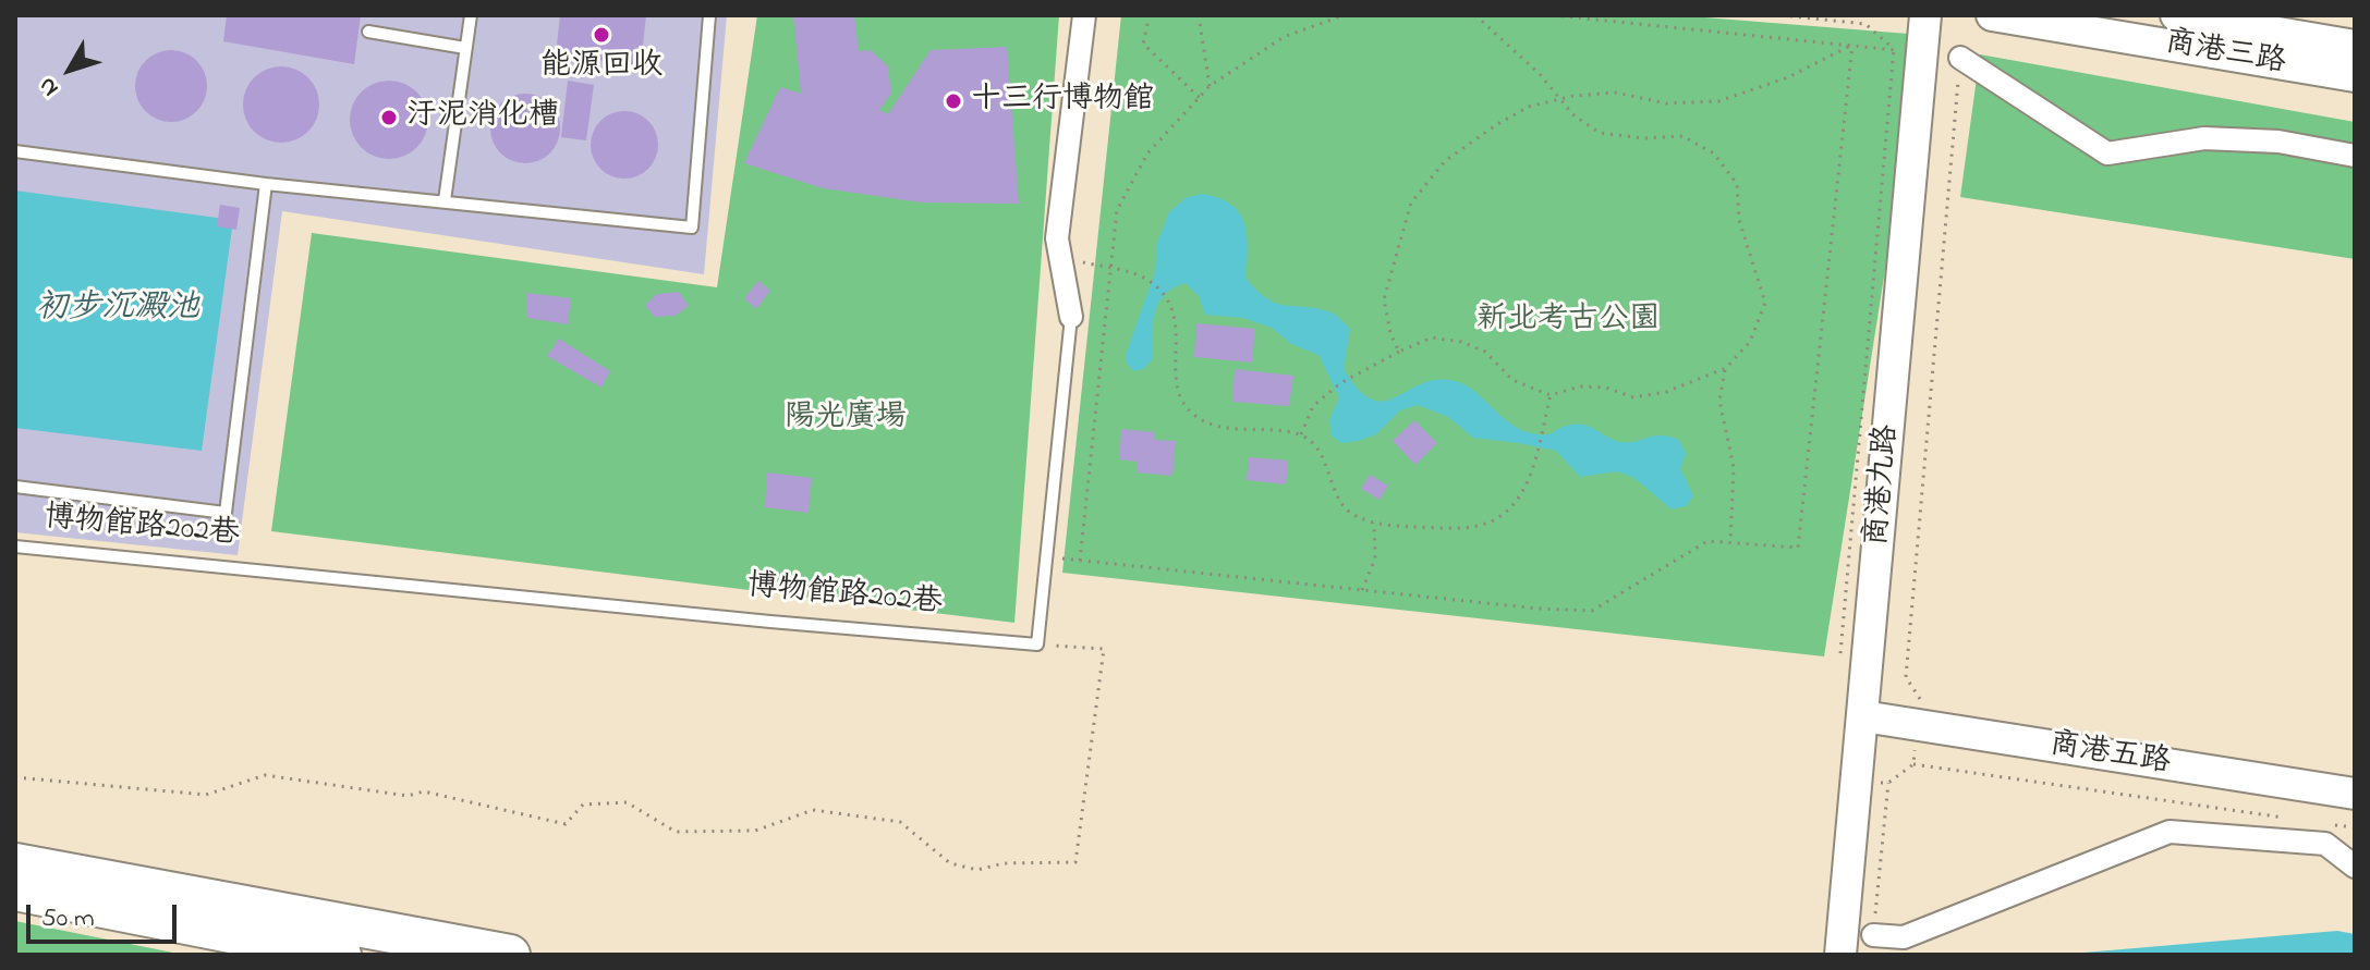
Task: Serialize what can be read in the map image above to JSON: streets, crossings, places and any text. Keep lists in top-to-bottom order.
{
  "streets": {
    "street": ["商港三路", "商港九路", "商港五路"],
    "lane": ["博物館路202巷"]
  },
  "crossings": [
    ["商港九路", "商港五路"]
  ],
  "water": ["初步沉澱池"],
  "parks": ["新北考古公園", "陽光廣場"],
  "places": ["能源回收", "十三行博物館", "汙泥消化槽"],
  "scale_bar": "50 m",
  "north": "bottom left"
}
